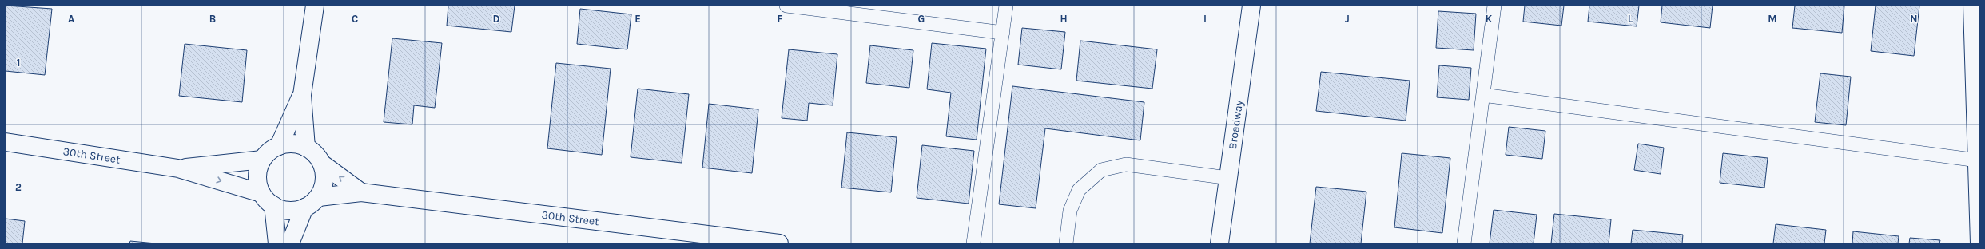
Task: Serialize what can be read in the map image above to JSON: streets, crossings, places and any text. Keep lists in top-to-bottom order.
{
  "streets": {
    "street": ["Broadway", "30th Street"]
  },
  "grid": {
    "columns": [
      "A",
      "B",
      "C",
      "D",
      "E",
      "F",
      "G",
      "H",
      "I",
      "J",
      "K",
      "L",
      "M",
      "N"
    ],
    "rows": ["1", "2"]
  }
}
